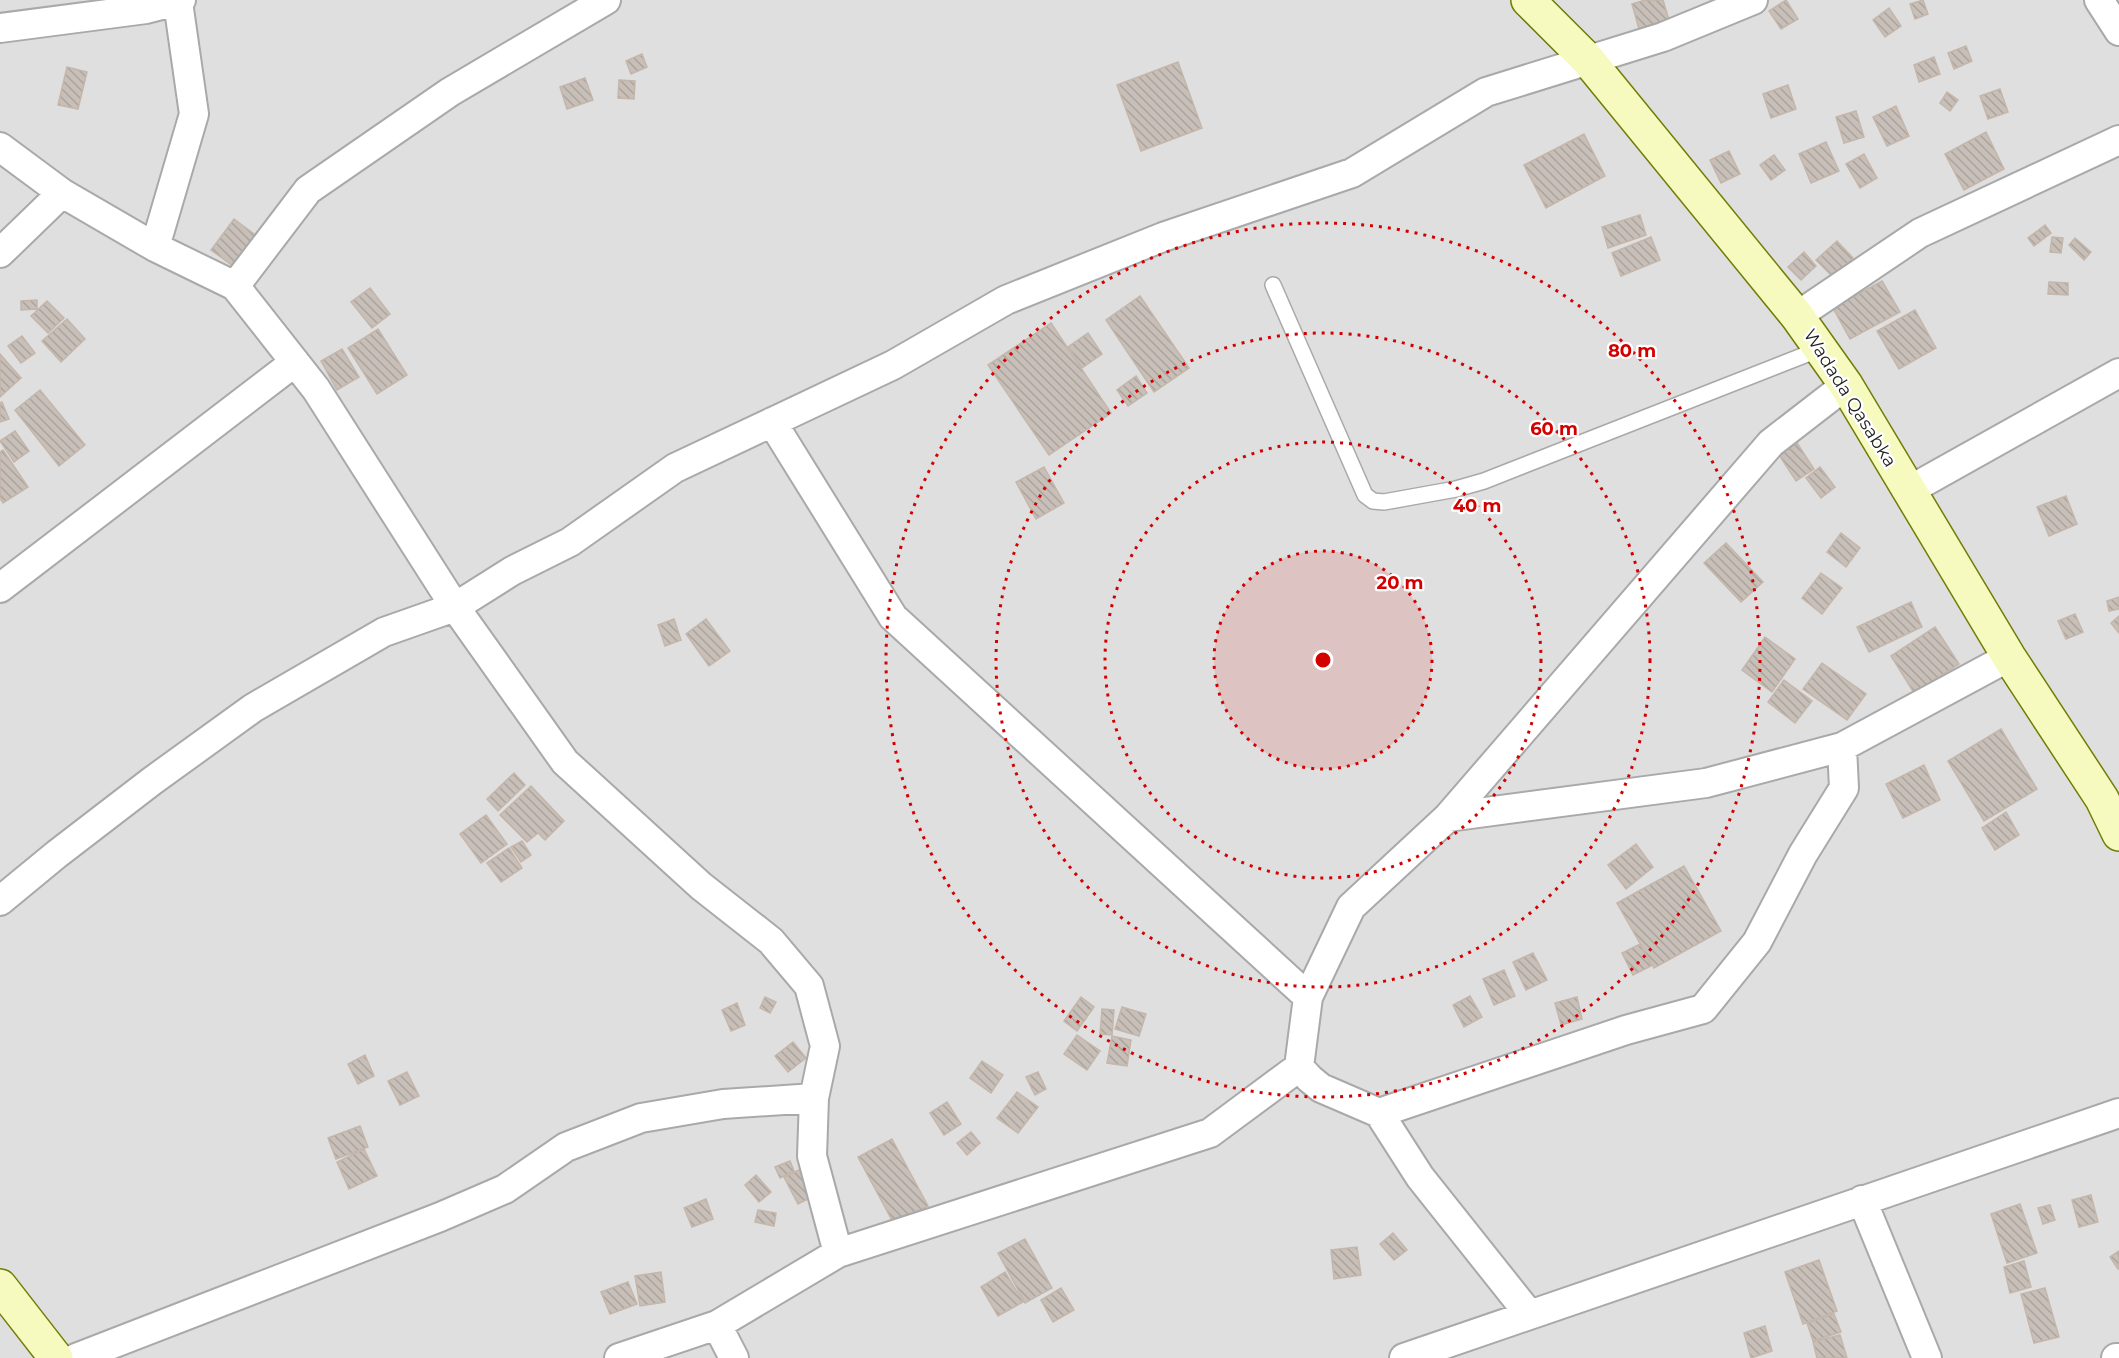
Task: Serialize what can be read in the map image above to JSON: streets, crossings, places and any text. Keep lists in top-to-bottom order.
{
  "streets": {
    "street": ["Wadada Qasabka"]
  },
  "rings": [
    "80 m",
    "60 m",
    "40 m",
    "20 m"
  ]
}
